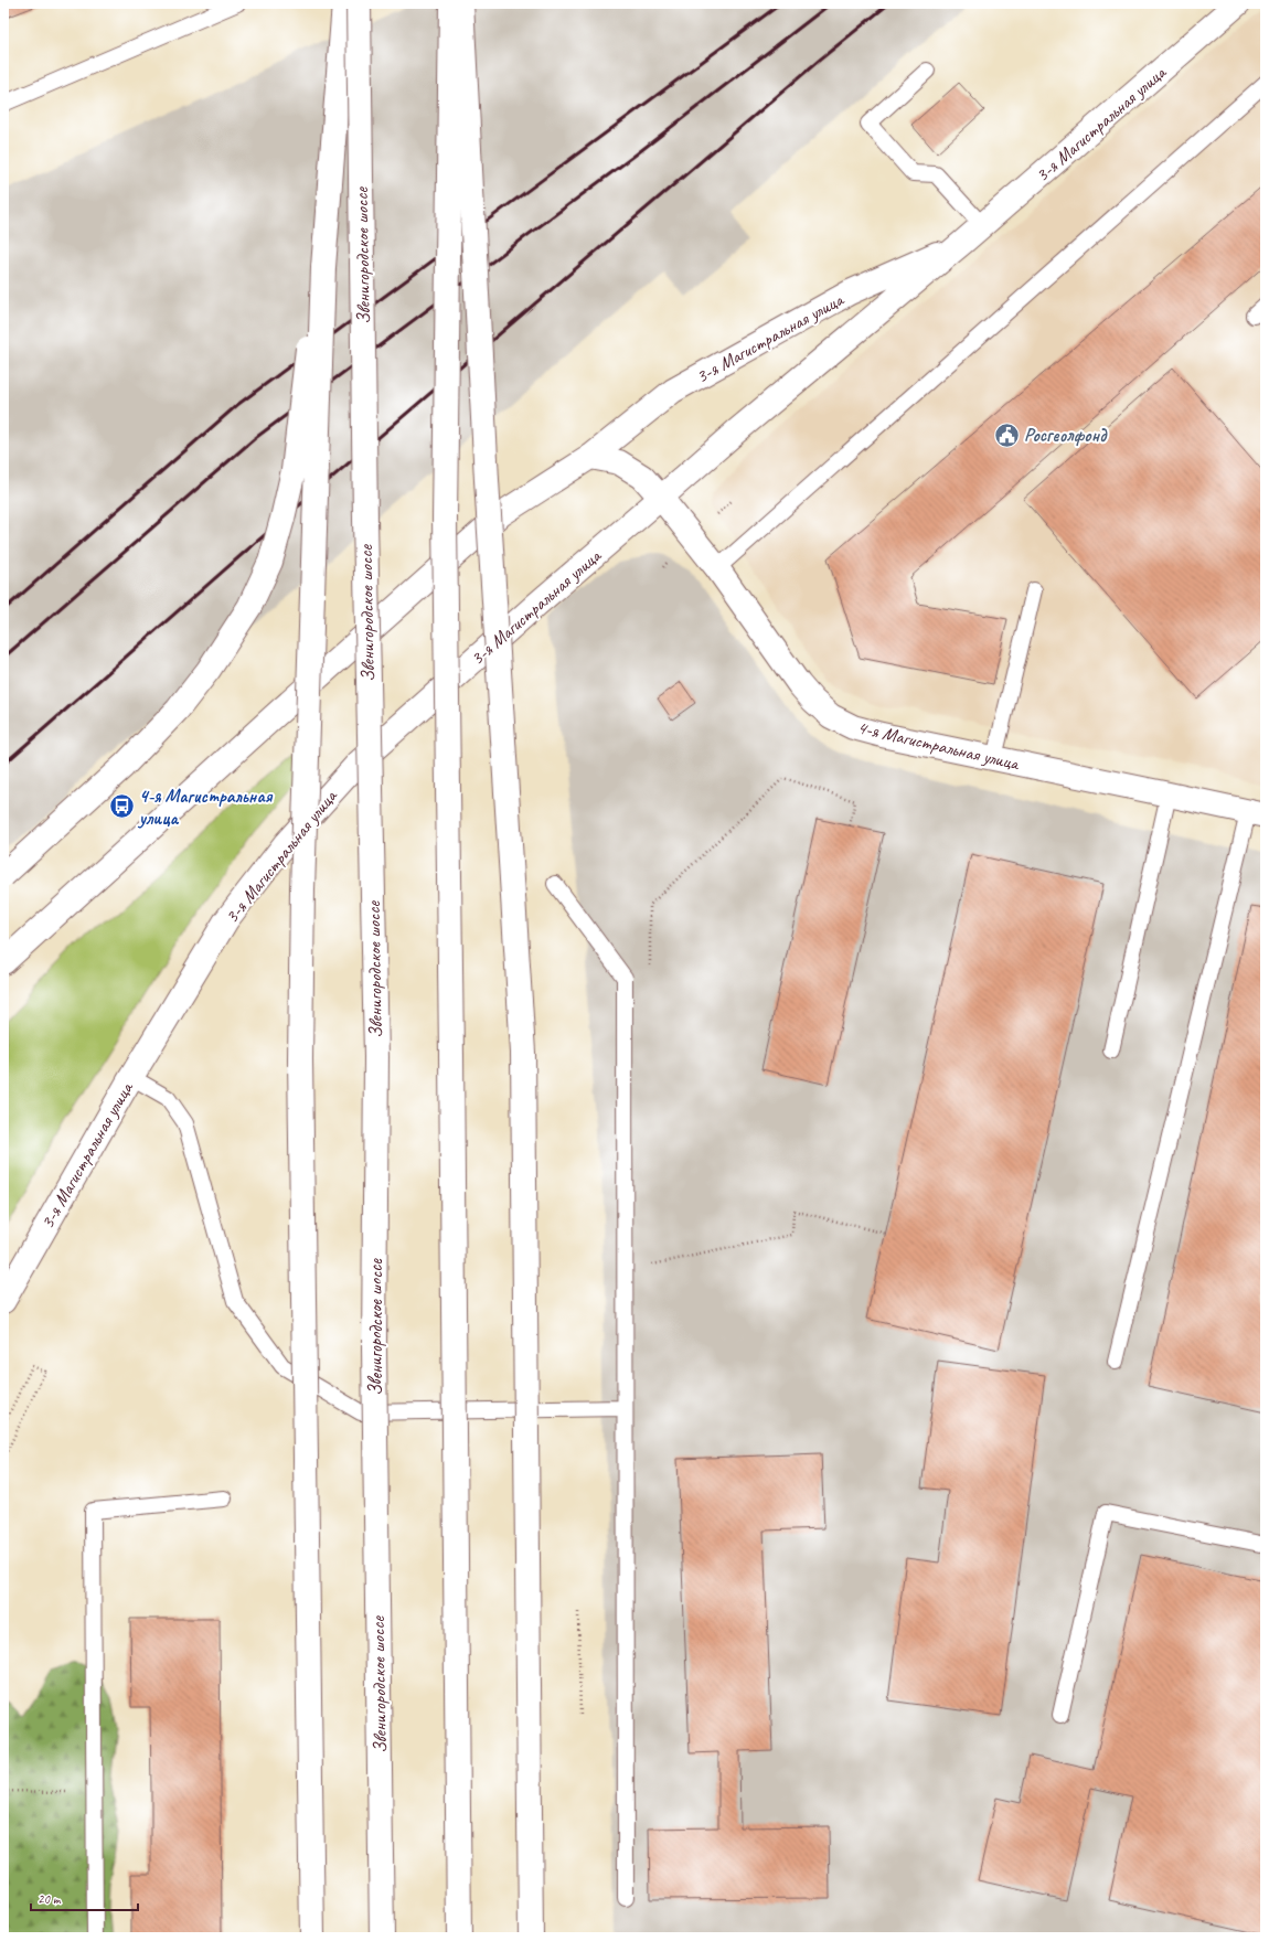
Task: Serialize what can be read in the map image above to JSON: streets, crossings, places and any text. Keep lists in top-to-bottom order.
{
  "streets": {
    "main road": ["3-я Магистральная улица", "Звенигородское шоссе", "4-я Магистральная улица"]
  },
  "crossings": [
    ["3-я Магистральная улица", "4-я Магистральная улица"]
  ],
  "places": {
    "public building": ["Росгеолфонд"],
    "bus stop": ["4-я Магистральная улица"]
  },
  "scale_bar": "20 m"
}
